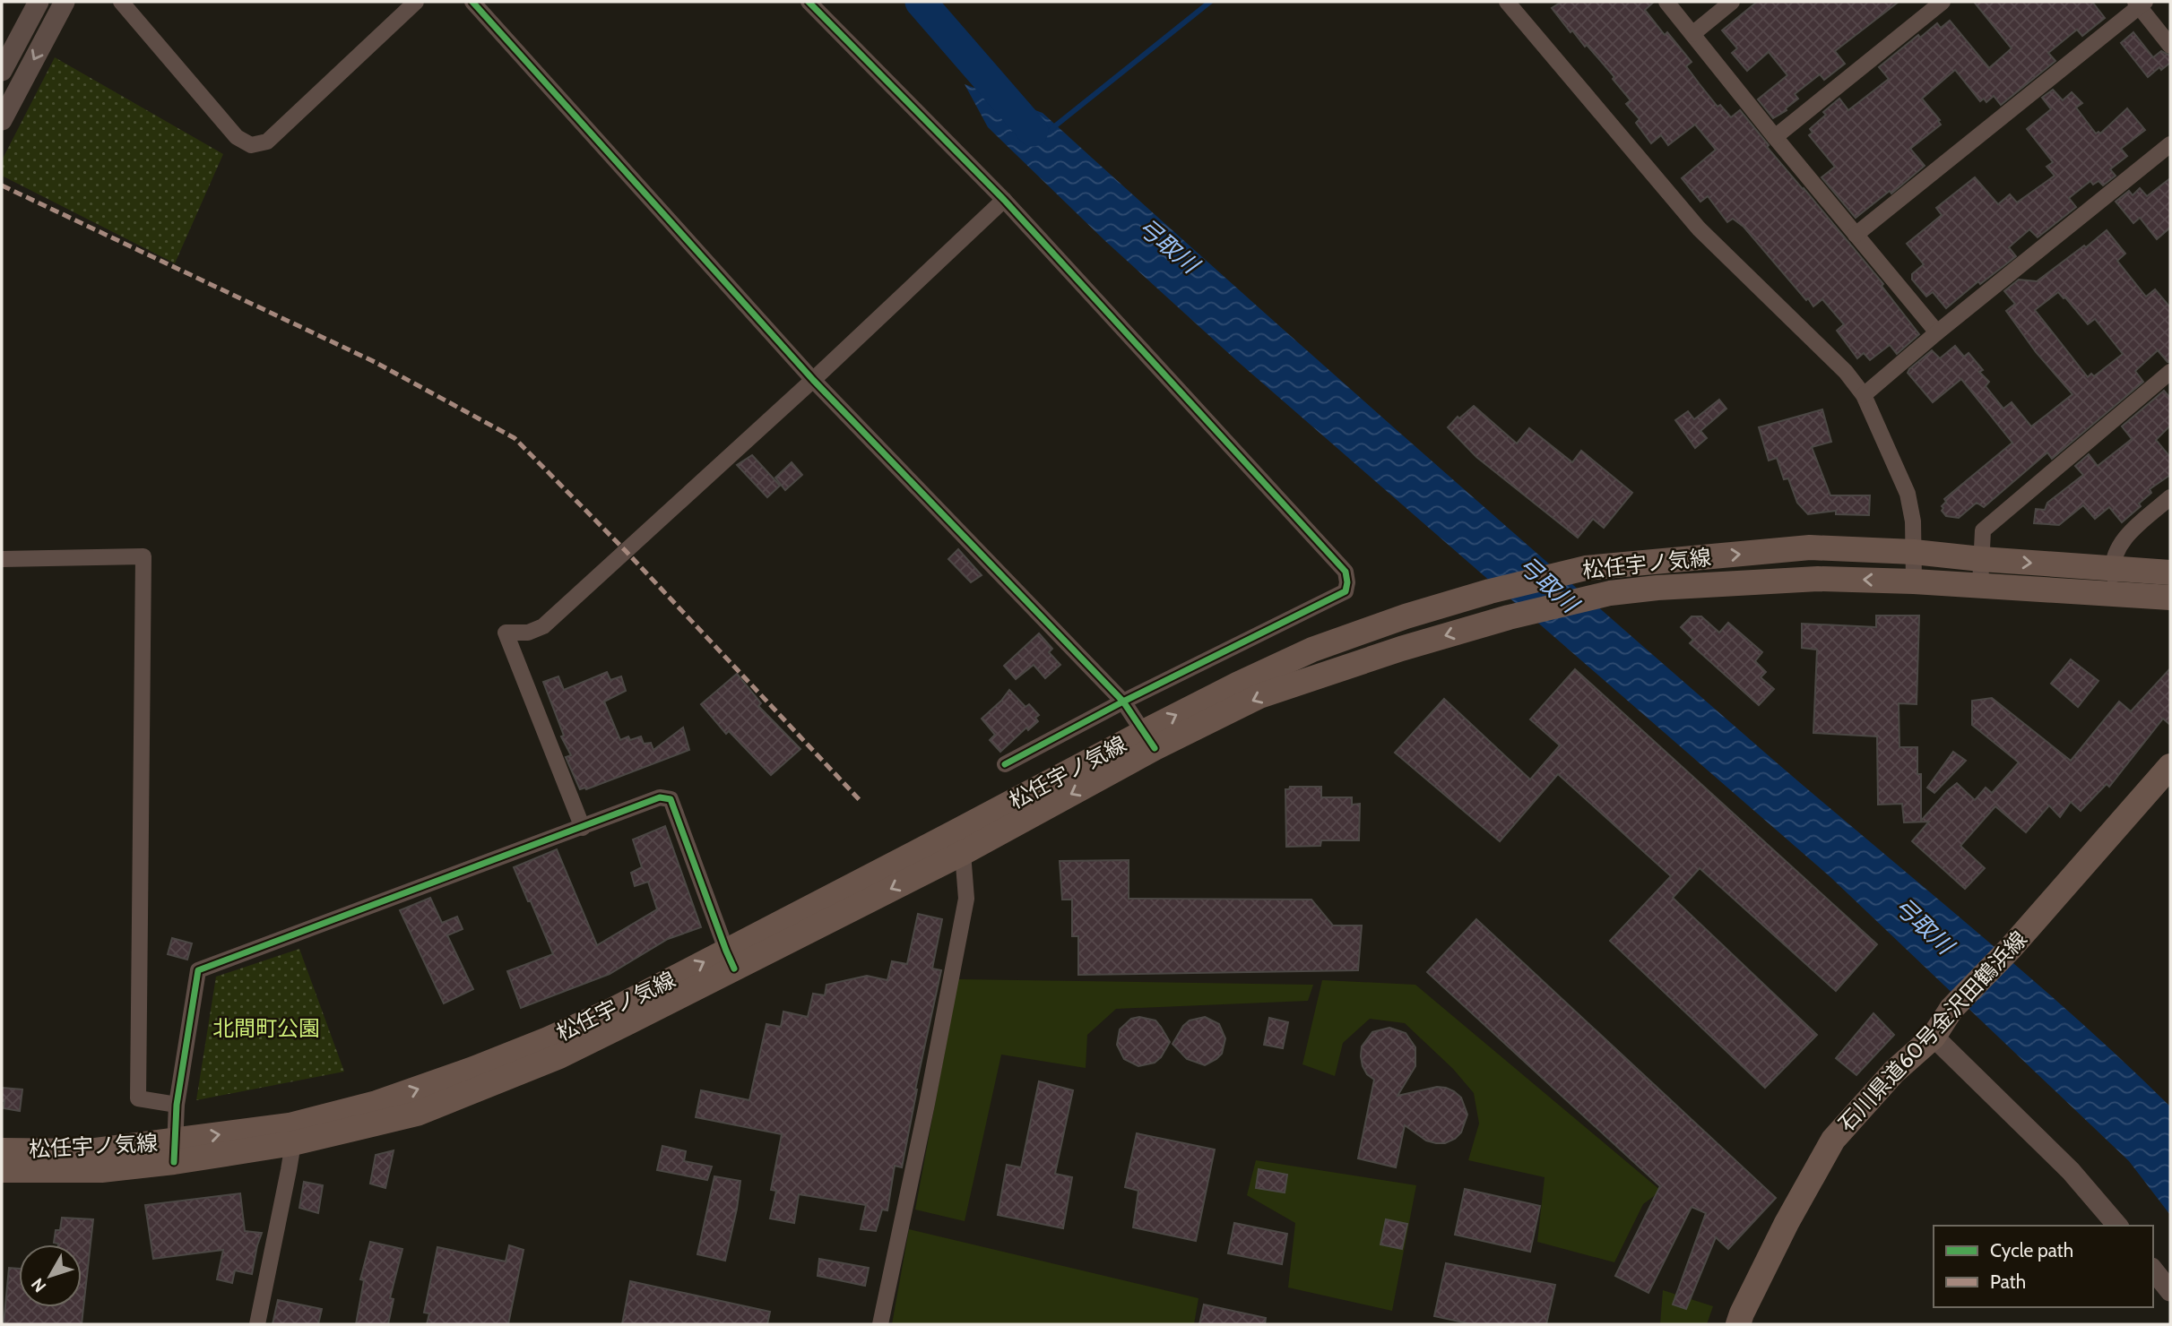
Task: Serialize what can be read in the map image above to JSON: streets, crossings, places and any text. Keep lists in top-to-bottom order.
{
  "streets": {
    "main road": ["松任宇ノ気線", "石川県道60号金沢田鶴浜線"]
  },
  "water": ["弓取川"],
  "parks": ["北間町公園"],
  "legend": ["Cycle path", "Path"],
  "north": "bottom left"
}
